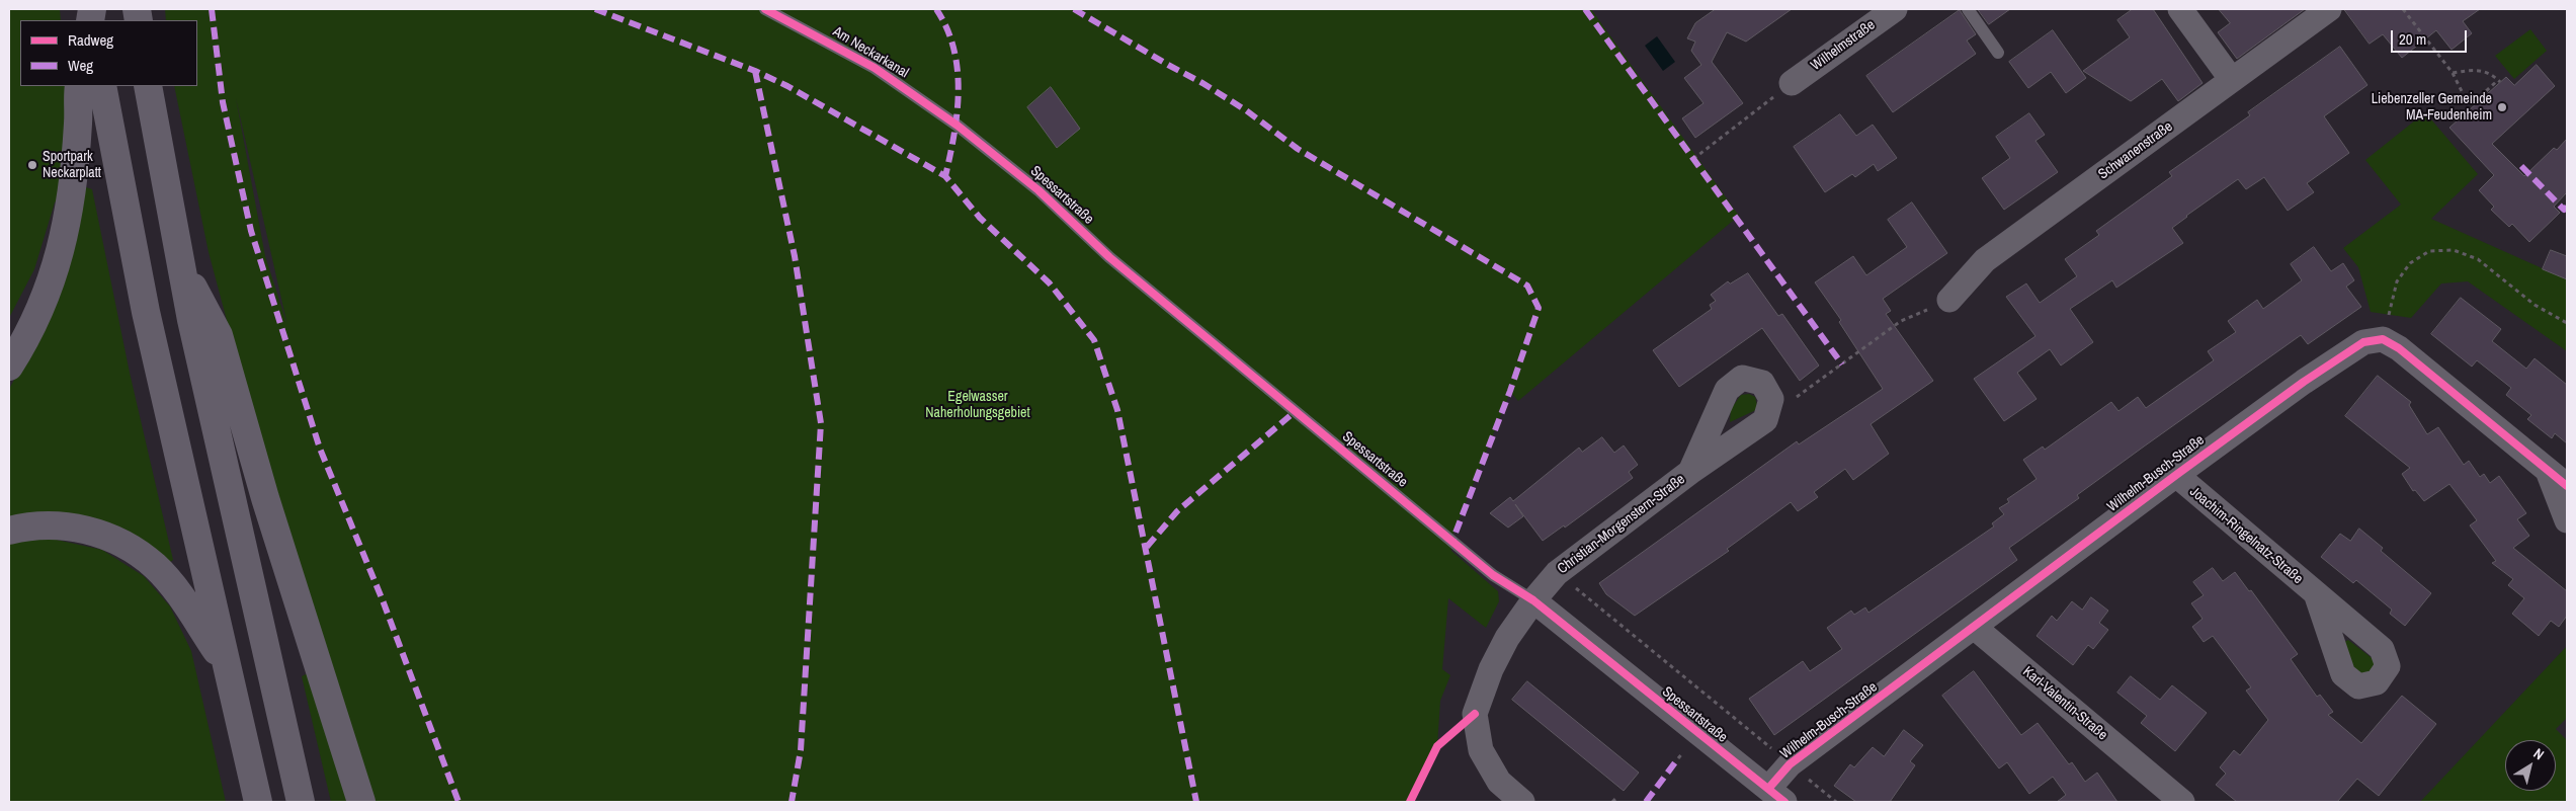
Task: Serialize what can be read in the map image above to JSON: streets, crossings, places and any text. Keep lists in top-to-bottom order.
{
  "streets": {
    "street": [
      "Wilhelmstraße",
      "Schwanenstraße",
      "Spessartstraße",
      "Wilhelm-Busch-Straße",
      "Christian-Morgenstern-Straße",
      "Joachim-Ringelnatz-Straße",
      "Karl-Valentin-Straße"
    ],
    "lane": ["Am Neckarkanal"]
  },
  "crossings": [
    ["Am Neckarkanal", "Spessartstraße"],
    ["Spessartstraße", "Wilhelm-Busch-Straße"],
    ["Spessartstraße", "Christian-Morgenstern-Straße"],
    ["Wilhelm-Busch-Straße", "Joachim-Ringelnatz-Straße"],
    ["Wilhelm-Busch-Straße", "Karl-Valentin-Straße"]
  ],
  "parks": ["Egelwasser Naherholungsgebiet"],
  "places": ["Liebenzeller Gemeinde MA-Feudenheim", "Sportpark Neckarplatt"],
  "legend": ["Radweg", "Weg"],
  "scale_bar": "20 m",
  "north": "top right"
}
